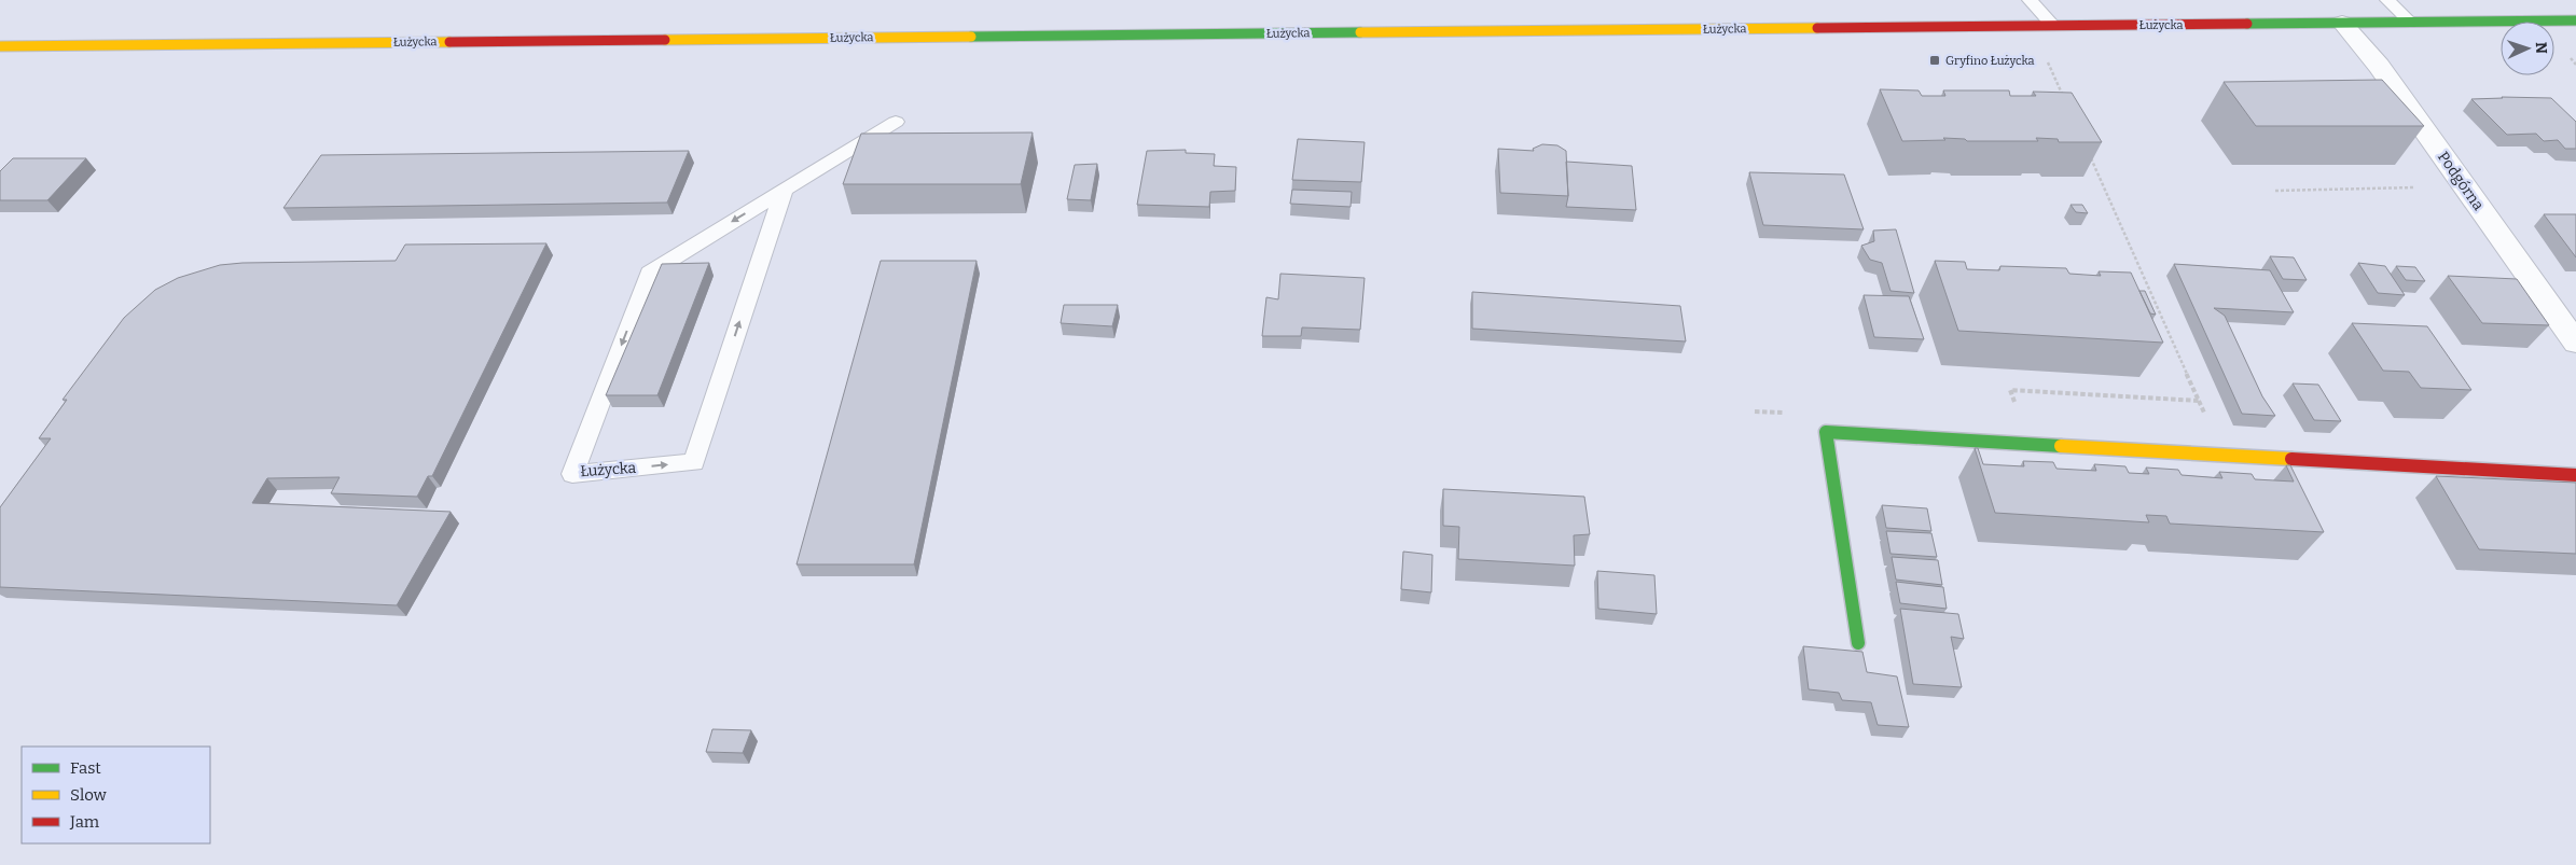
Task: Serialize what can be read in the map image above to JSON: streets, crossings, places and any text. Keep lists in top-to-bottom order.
{
  "streets": {
    "street": ["Łużycka", "Podgórna"]
  },
  "crossings": [
    ["Łużycka", "Podgórna"]
  ],
  "places": {
    "transit": ["Gryfino Łużycka"]
  },
  "legend": ["Fast", "Slow", "Jam"],
  "north": "right"
}
